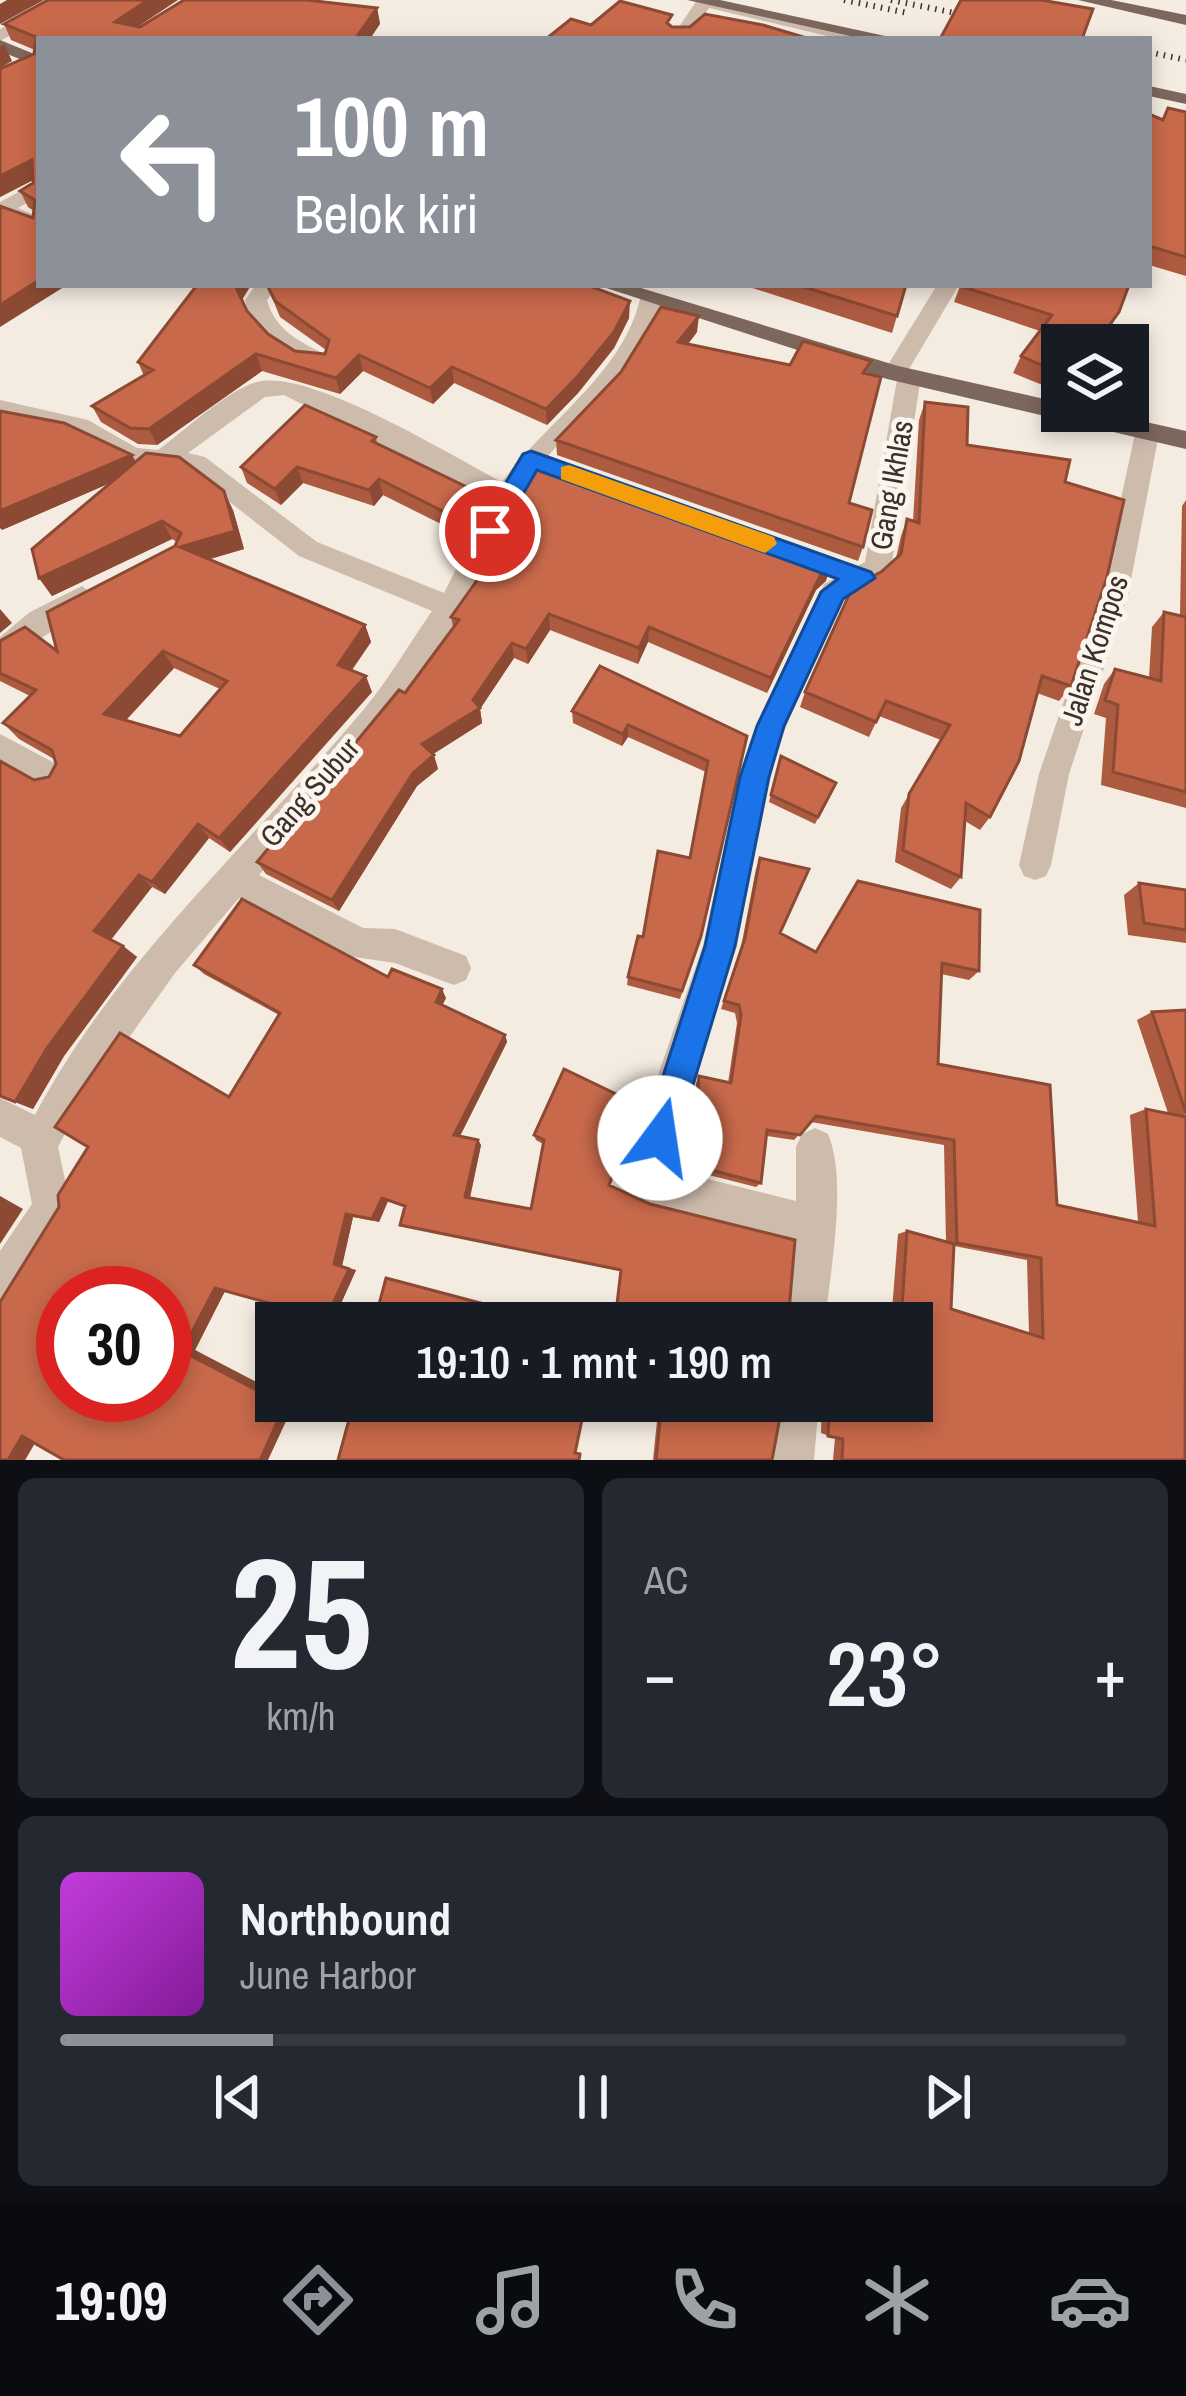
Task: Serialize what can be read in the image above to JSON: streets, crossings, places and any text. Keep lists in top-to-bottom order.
{
  "streets": {
    "street": ["Gang Ikhlas", "Jalan Kompos", "Gang Subur"]
  },
  "page": {
    "turn": ["100 m", "Belok kiri"],
    "limit": "30",
    "trip": "19:10 · 1 mnt · 190 m",
    "tile": [
      ["25", "km/h"],
      "AC"
    ],
    "heat": ["−", "23°", "+"],
    "song": ["Northbound", "June Harbor"],
    "tabs": "19:09"
  }
}
